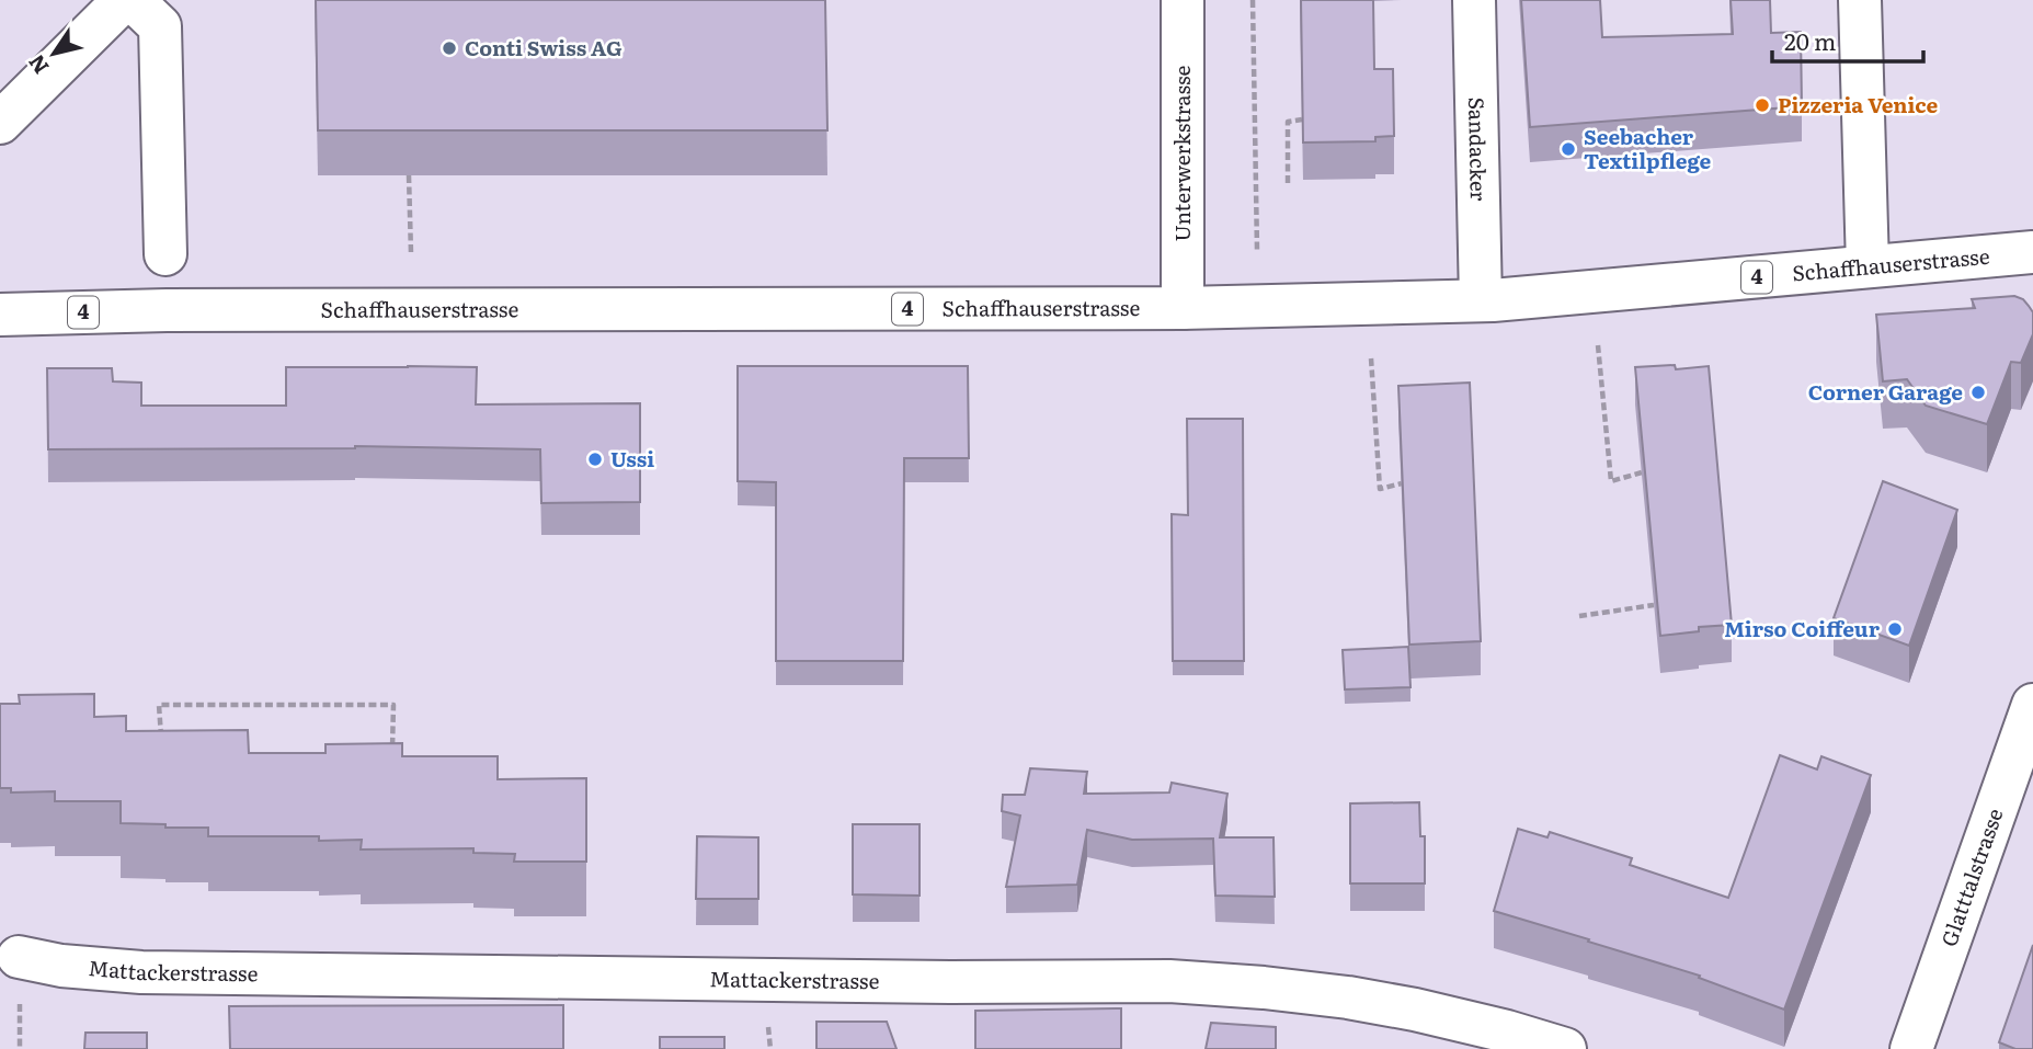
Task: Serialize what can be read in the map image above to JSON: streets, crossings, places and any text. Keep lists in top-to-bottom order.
{
  "streets": {
    "street": [
      "Sandacker",
      "Unterwerkstrasse",
      "Schaffhauserstrasse",
      "4",
      "Glatttalstrasse",
      "Mattackerstrasse"
    ]
  },
  "crossings": [
    ["Sandacker", "Schaffhauserstrasse"],
    ["Unterwerkstrasse", "Schaffhauserstrasse"]
  ],
  "places": [
    "Conti Swiss AG",
    "Pizzeria Venice",
    "Seebacher Textilpflege",
    "Corner Garage",
    "Ussi",
    "Mirso Coiffeur"
  ],
  "scale_bar": "20 m",
  "north": "bottom left"
}
